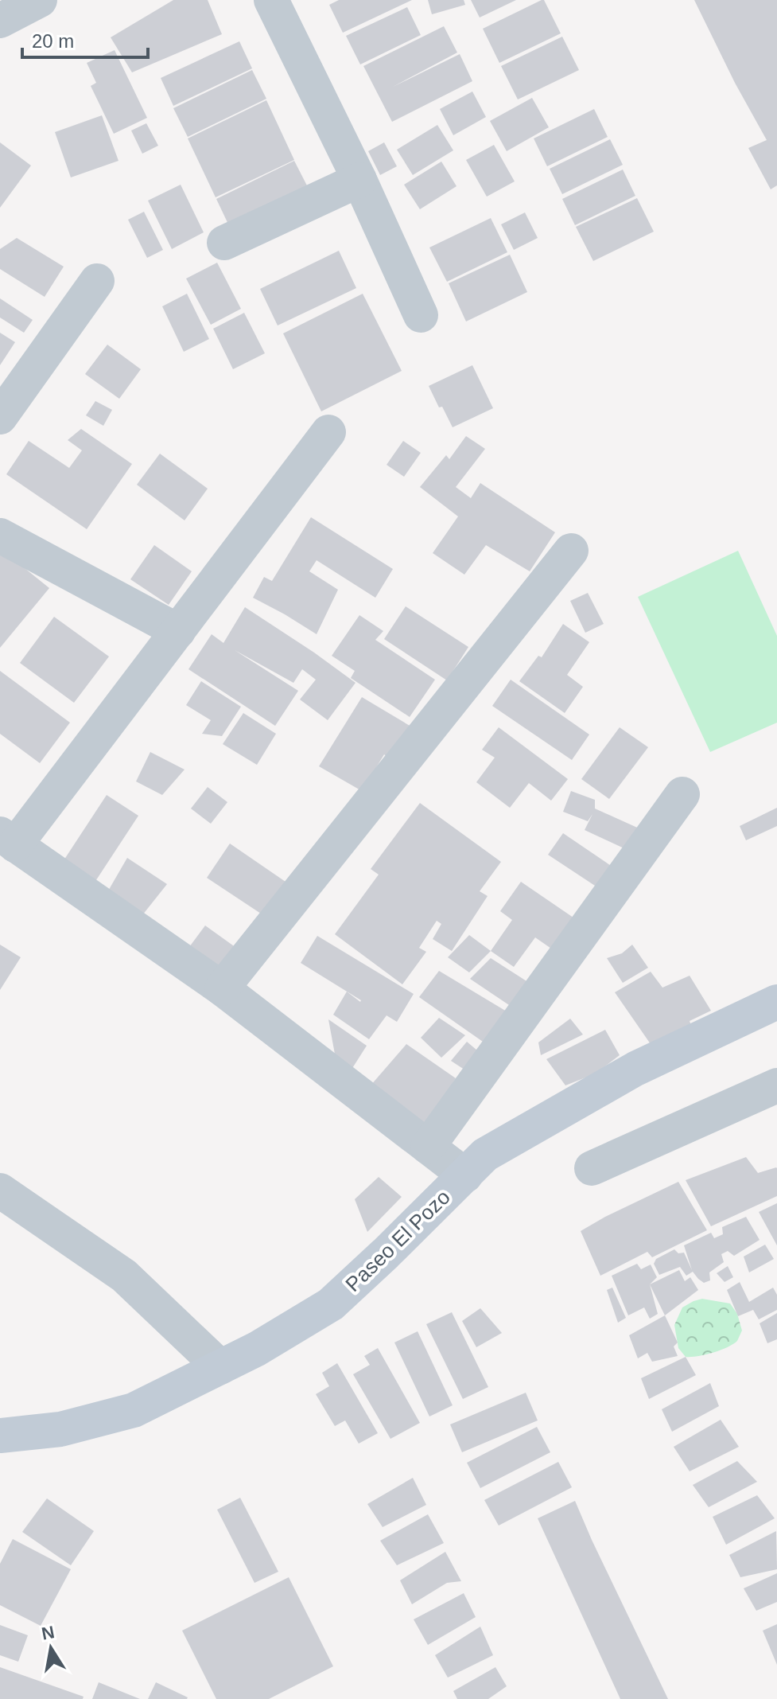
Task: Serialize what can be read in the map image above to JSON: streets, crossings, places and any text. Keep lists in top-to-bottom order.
{
  "streets": {
    "street": ["Paseo El Pozo"]
  },
  "scale_bar": "20 m",
  "north": "top"
}
